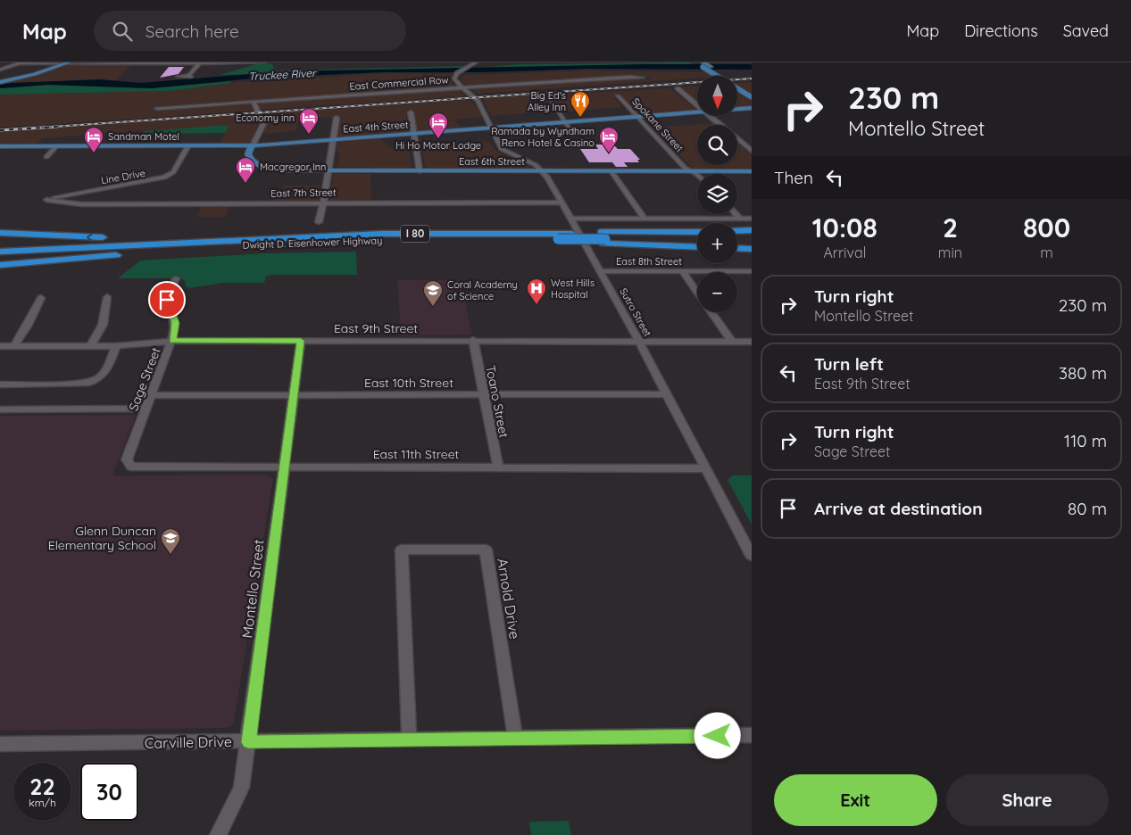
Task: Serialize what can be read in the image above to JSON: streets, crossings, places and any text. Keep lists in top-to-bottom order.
{
  "streets": {
    "highway": ["I 80", "Dwight D. Eisenhower Highway"],
    "main road": ["East 4th Street", "East 6th Street"],
    "street": [
      "East Commercial Row",
      "Spokane Street",
      "Line Drive",
      "East 7th Street",
      "East 8th Street",
      "Sutro Street",
      "East 9th Street",
      "Sage Street",
      "East 10th Street",
      "Toano Street",
      "East 11th Street",
      "Montello Street",
      "Arnold Drive",
      "Carville Drive"
    ]
  },
  "crossings": [
    ["Spokane Street", "East 4th Street"],
    ["Spokane Street", "East 6th Street"],
    ["East 4th Street", "East 6th Street"],
    ["East 4th Street", "Line Drive"],
    ["East 6th Street", "Sutro Street"],
    ["Line Drive", "East 7th Street"],
    ["East 7th Street", "Sutro Street"],
    ["East 8th Street", "Sutro Street"],
    ["Sutro Street", "East 9th Street"],
    ["Sutro Street", "East 10th Street"],
    ["Sutro Street", "East 11th Street"],
    ["East 9th Street", "Sage Street"],
    ["East 9th Street", "Toano Street"],
    ["East 9th Street", "Montello Street"],
    ["Sage Street", "East 10th Street"],
    ["Sage Street", "East 11th Street"],
    ["East 10th Street", "Toano Street"],
    ["East 10th Street", "Montello Street"],
    ["Toano Street", "East 11th Street"],
    ["East 11th Street", "Montello Street"],
    ["Montello Street", "Carville Drive"],
    ["Arnold Drive", "Carville Drive"]
  ],
  "water": ["Truckee River"],
  "places": {
    "restaurant": ["Big Ed's Alley Inn"],
    "hotel": [
      "Economy inn",
      "Hi Ho Motor Lodge",
      "Sandman Motel",
      "Ramada by Wyndham Reno Hotel & Casino",
      "Macgregor Inn"
    ],
    "hospital": ["West Hills Hospital"],
    "school or university": ["Coral Academy of Science", "Glenn Duncan Elementary School"]
  },
  "north": "bottom",
  "page": {
    "header": "Map",
    "search": "Search here",
    "nav": ["Map", "Directions", "Saved"],
    "turn": ["230 m", "Montello Street"],
    "map_buttons": ["+", "−"],
    "then": "Then",
    "eta": [
      "10:08",
      "Arrival",
      "2",
      "min",
      "800",
      "m"
    ],
    "list": [
      {
        "name": "Turn right",
        "note": "Montello Street",
        "value": "230 m"
      },
      {
        "name": "Turn left",
        "note": "East 9th Street",
        "value": "380 m"
      },
      {
        "name": "Turn right",
        "note": "Sage Street",
        "value": "110 m"
      },
      {
        "name": "Arrive at destination",
        "value": "80 m"
      }
    ],
    "speed": "22 km/h",
    "limit": "30",
    "buttons": ["Exit", "Share"]
  }
}
